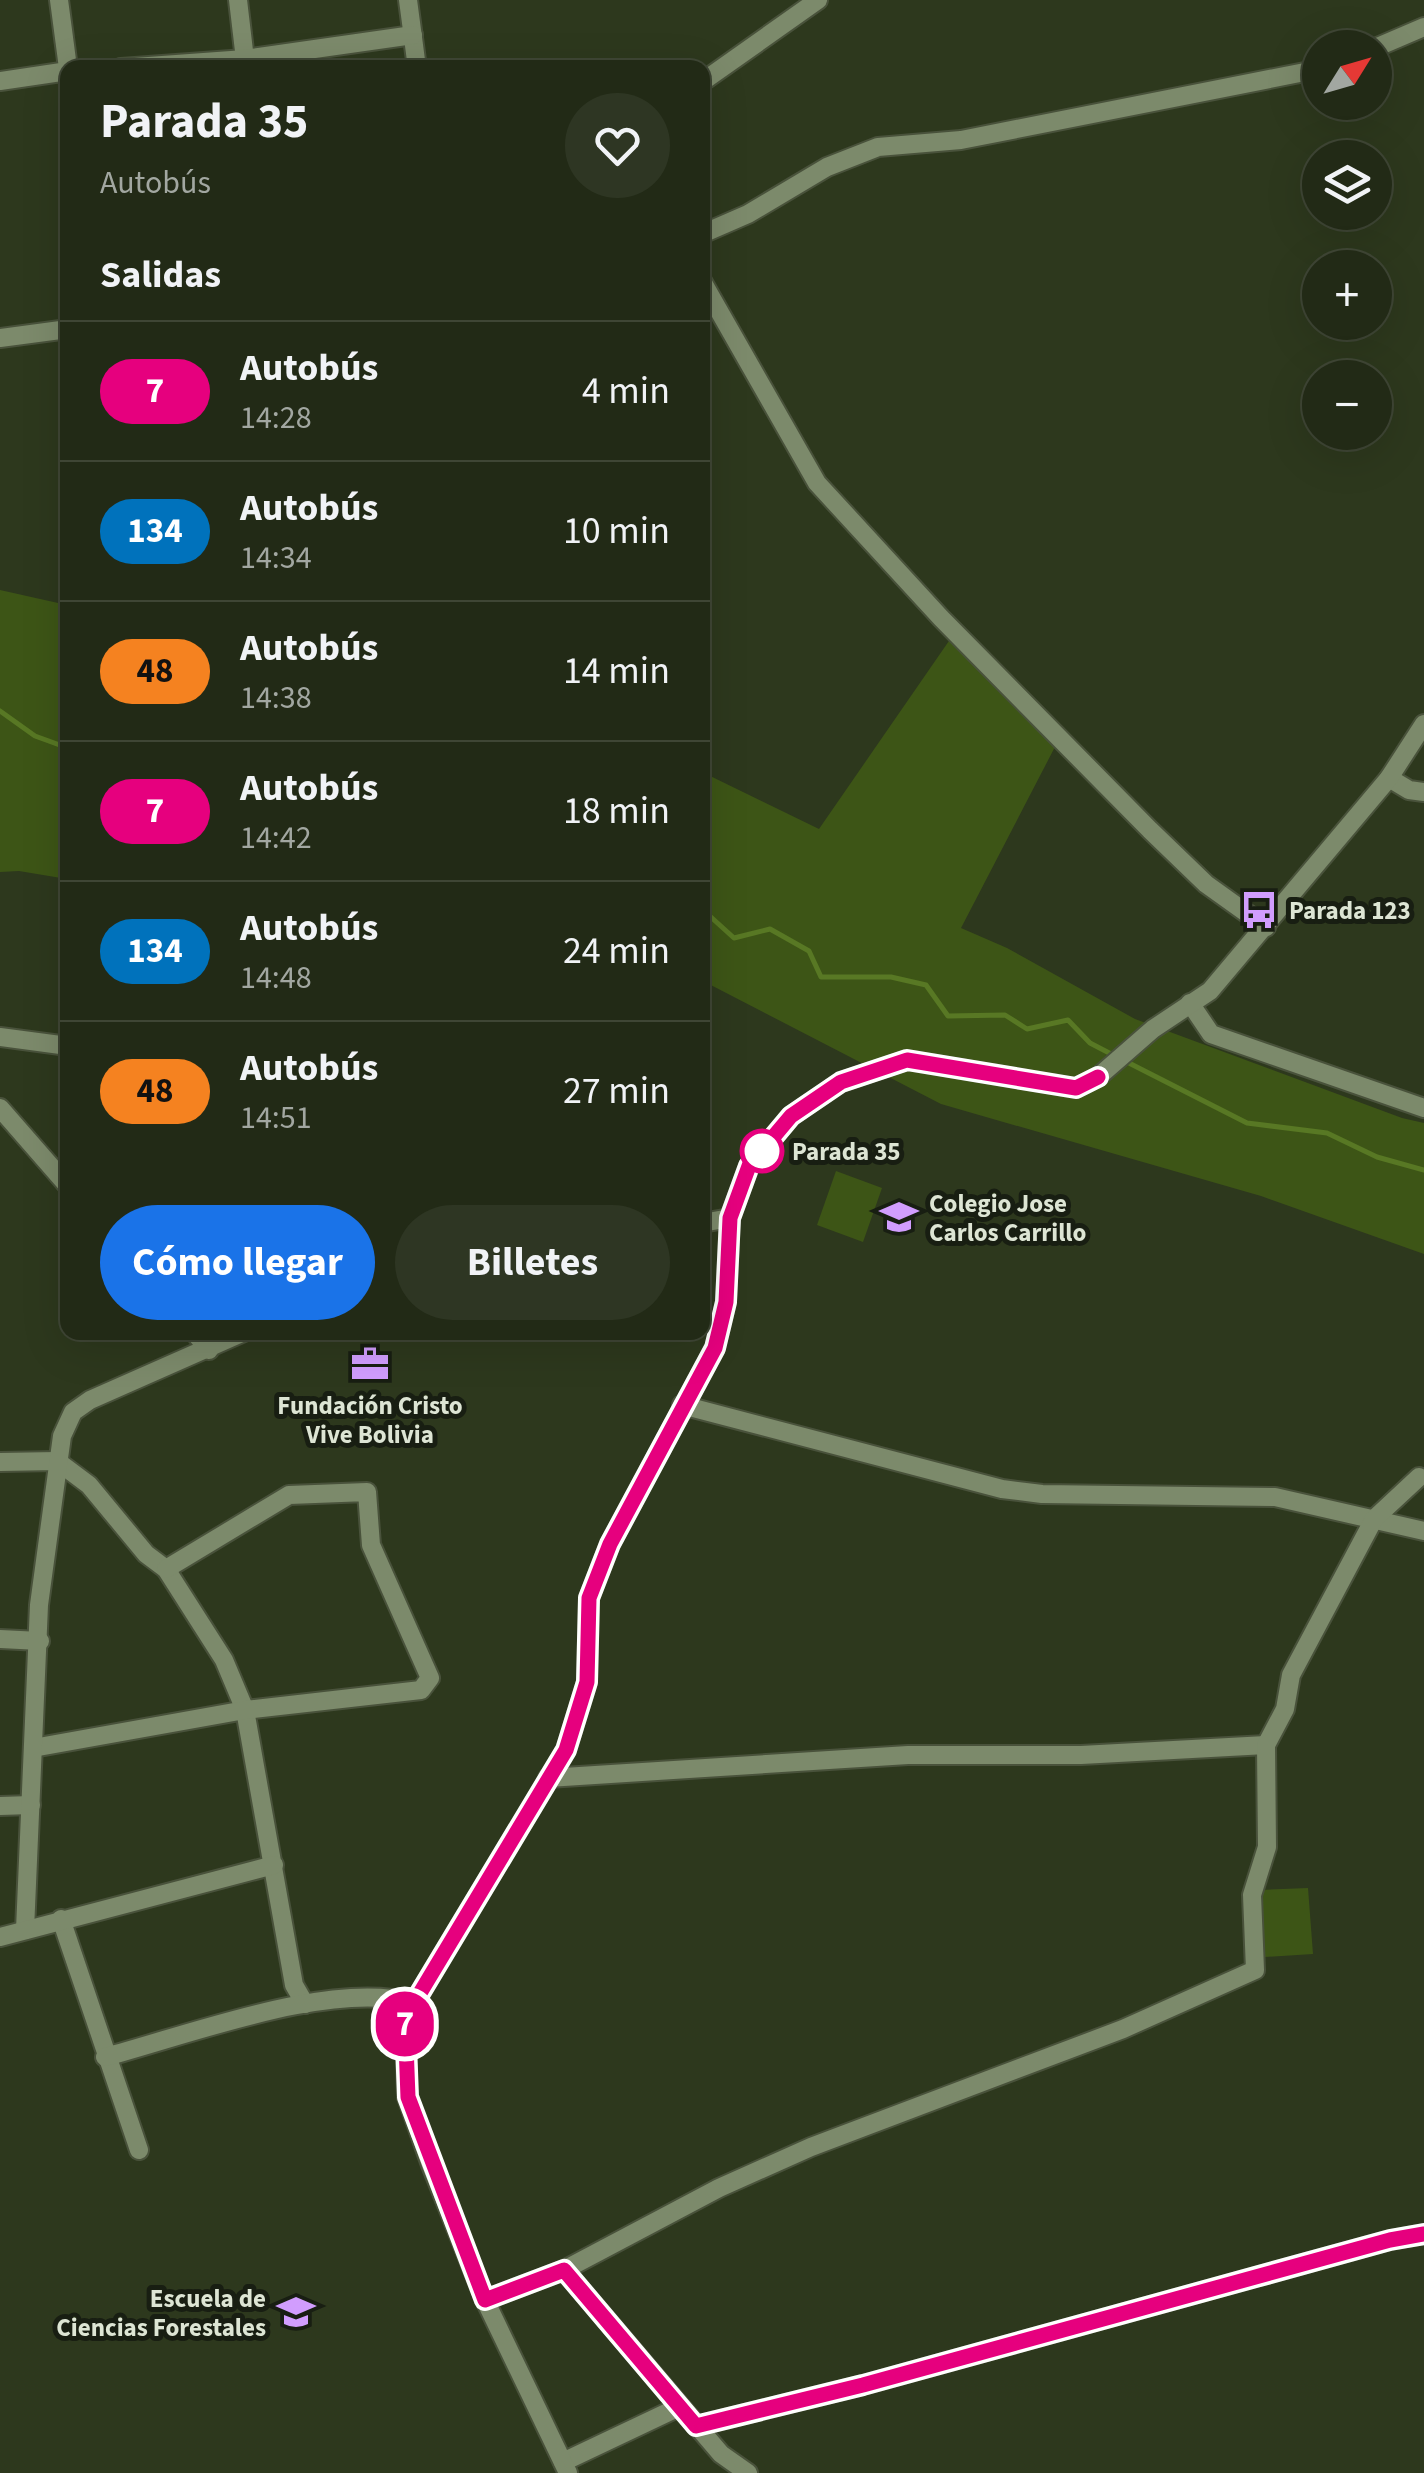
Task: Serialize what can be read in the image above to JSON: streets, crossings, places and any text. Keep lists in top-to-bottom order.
{
  "places": {
    "bus stop": ["Parada 123"],
    "other": ["Parada 35"],
    "school or university": ["Colegio Jose Carlos Carrillo", "Escuela de Ciencias Forestales"],
    "office": ["Fundación Cristo Vive Bolivia"]
  },
  "lines": ["bus line 7"],
  "north": "top right",
  "page": {
    "on_map": "7",
    "map_buttons": ["+", "−"],
    "heading": [
      ["Parada 35", "Autobús"],
      "Salidas"
    ],
    "list": [
      {
        "mark": "7",
        "name": "Autobús",
        "note": "14:28",
        "value": "4 min"
      },
      {
        "mark": "134",
        "name": "Autobús",
        "note": "14:34",
        "value": "10 min"
      },
      {
        "mark": "48",
        "name": "Autobús",
        "note": "14:38",
        "value": "14 min"
      },
      {
        "mark": "7",
        "name": "Autobús",
        "note": "14:42",
        "value": "18 min"
      },
      {
        "mark": "134",
        "name": "Autobús",
        "note": "14:48",
        "value": "24 min"
      },
      {
        "mark": "48",
        "name": "Autobús",
        "note": "14:51",
        "value": "27 min"
      }
    ],
    "buttons": ["Cómo llegar", "Billetes"]
  }
}
